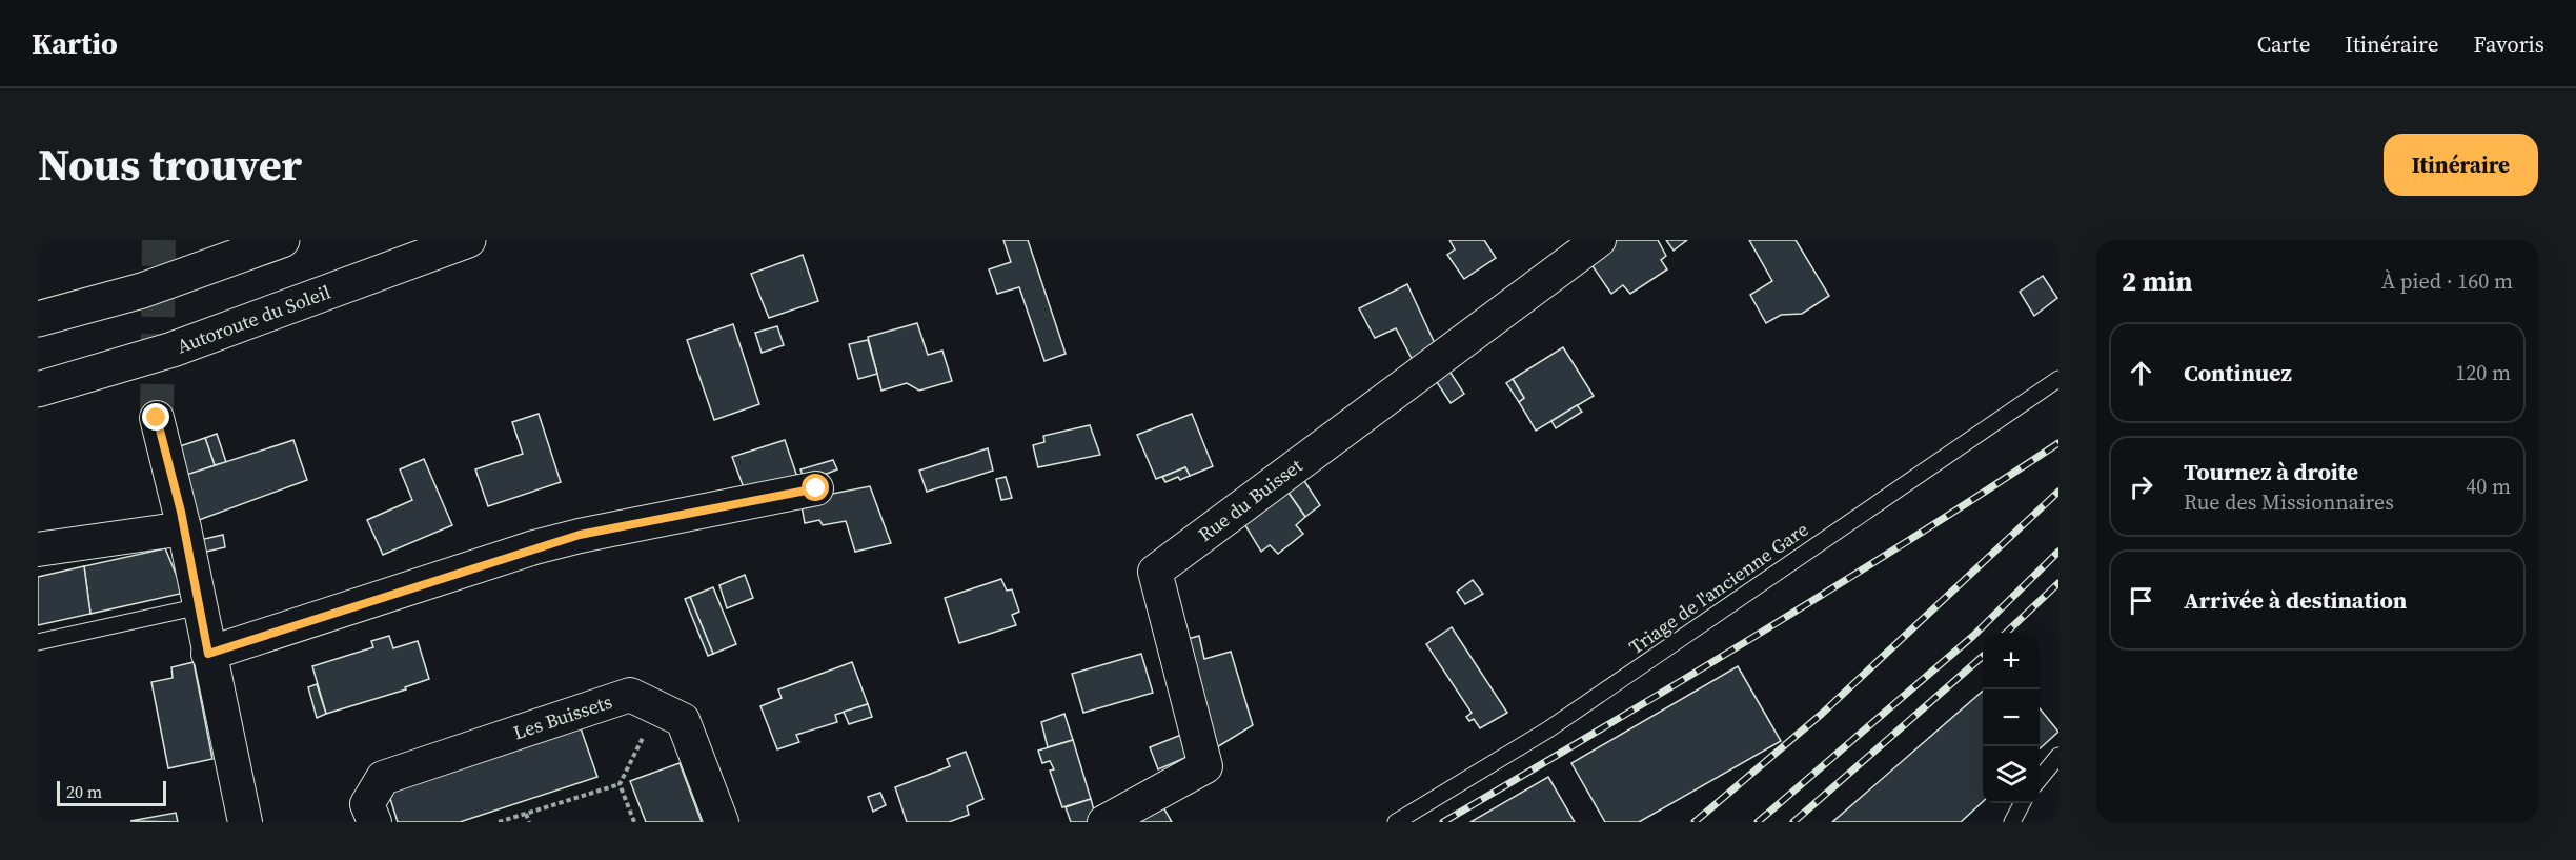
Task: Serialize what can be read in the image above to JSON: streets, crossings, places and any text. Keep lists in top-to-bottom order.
{
  "streets": {
    "highway": ["Autoroute du Soleil"],
    "street": ["Rue du Buisset", "Les Buissets"],
    "lane": ["Triage de l'ancienne Gare"]
  },
  "scale_bar": "20 m",
  "page": {
    "header": "Kartio",
    "nav": ["Carte", "Itinéraire", "Favoris"],
    "title": "Nous trouver",
    "buttons": "Itinéraire",
    "heading": ["2 min", "À pied · 160 m"],
    "list": [
      ["Continuez", "120 m"],
      ["Tournez à droite", "Rue des Missionnaires", "40 m"],
      "Arrivée à destination"
    ],
    "map_buttons": ["+", "−"],
    "scale": "20 m"
  }
}
